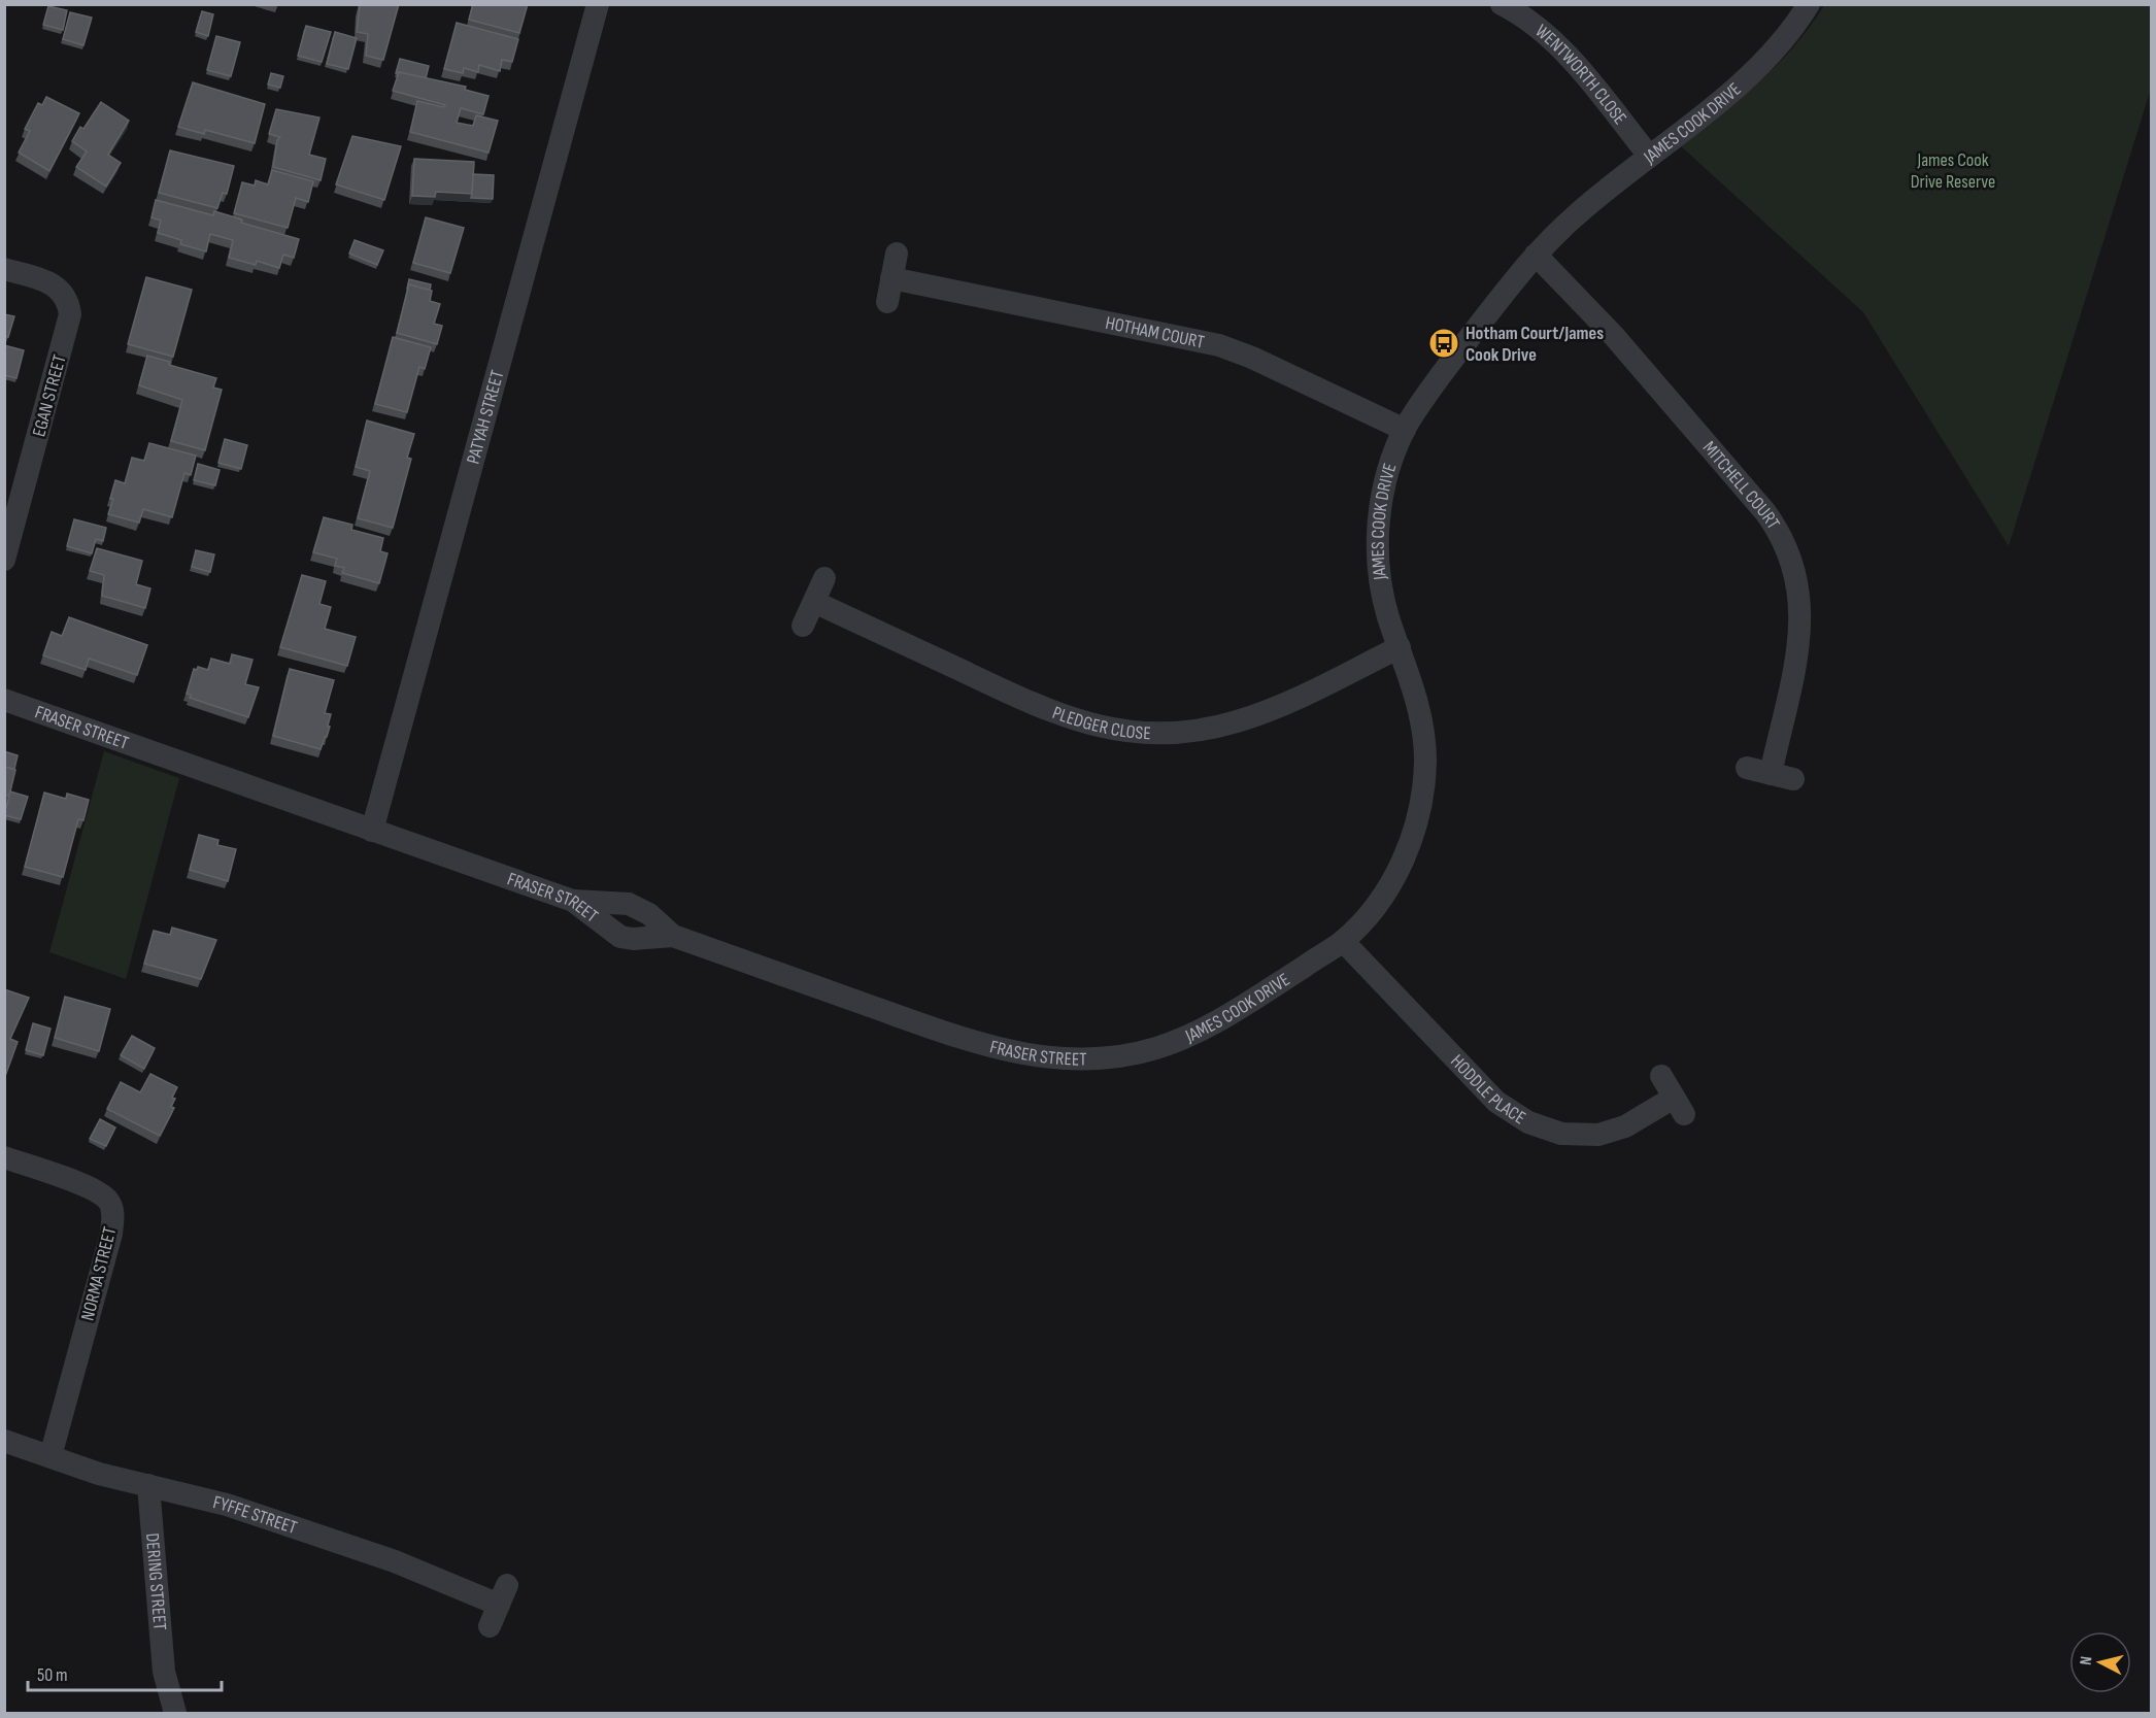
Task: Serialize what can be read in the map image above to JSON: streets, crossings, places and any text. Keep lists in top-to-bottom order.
{
  "streets": {
    "street": [
      "WENTWORTH CLOSE",
      "JAMES COOK DRIVE",
      "HOTHAM COURT",
      "EGAN STREET",
      "PATYAH STREET",
      "MITCHELL COURT",
      "PLEDGER CLOSE",
      "FRASER STREET",
      "HODDLE PLACE",
      "NORMA STREET",
      "FYFFE STREET",
      "DERING STREET"
    ]
  },
  "crossings": [
    ["WENTWORTH CLOSE", "JAMES COOK DRIVE"],
    ["JAMES COOK DRIVE", "HOTHAM COURT"],
    ["JAMES COOK DRIVE", "MITCHELL COURT"],
    ["JAMES COOK DRIVE", "PLEDGER CLOSE"],
    ["JAMES COOK DRIVE", "FRASER STREET"],
    ["JAMES COOK DRIVE", "HODDLE PLACE"],
    ["PATYAH STREET", "FRASER STREET"],
    ["NORMA STREET", "FYFFE STREET"],
    ["FYFFE STREET", "DERING STREET"]
  ],
  "parks": ["James Cook Drive Reserve"],
  "places": {
    "bus stop": ["Hotham Court/James Cook Drive"]
  },
  "scale_bar": "50 m",
  "north": "left"
}
